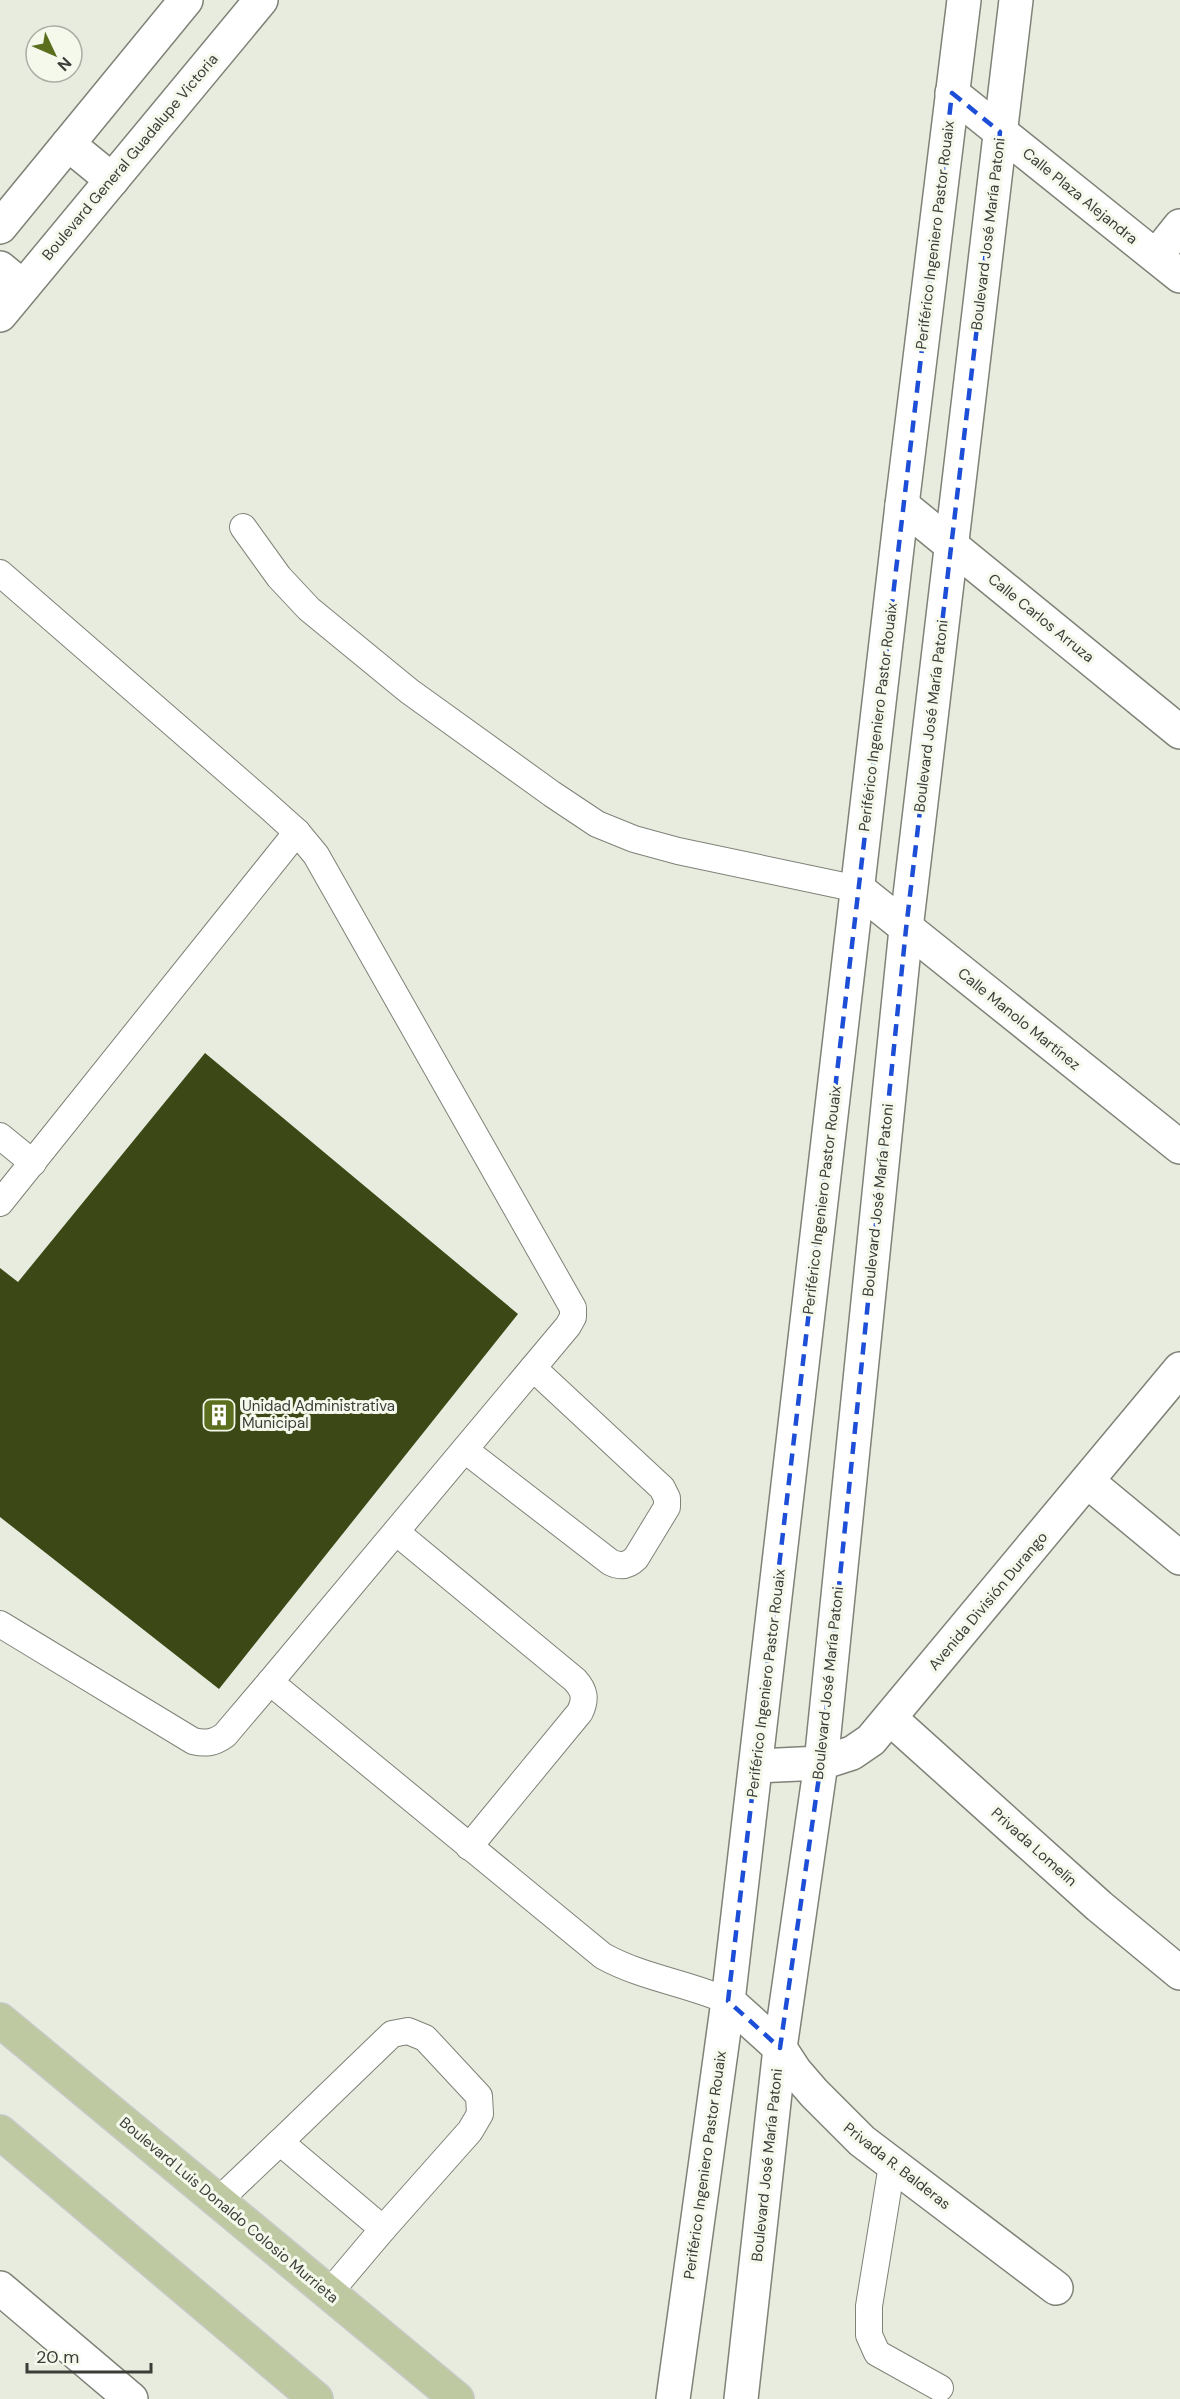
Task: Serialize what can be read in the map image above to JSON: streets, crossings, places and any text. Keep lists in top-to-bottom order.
{
  "streets": {
    "main road": [
      "Boulevard General Guadalupe Victoria",
      "Calle Plaza Alejandra",
      "Boulevard José María Patoni",
      "Periférico Ingeniero Pastor Rouaix",
      "Calle Carlos Arruza",
      "Calle Manolo Martínez",
      "Avenida División Durango",
      "Privada Lomelín",
      "Privada R. Balderas",
      "Boulevard Luis Donaldo Colosio Murrieta"
    ]
  },
  "crossings": [
    ["Calle Plaza Alejandra", "Boulevard José María Patoni"],
    ["Calle Plaza Alejandra", "Periférico Ingeniero Pastor Rouaix"],
    ["Boulevard José María Patoni", "Calle Carlos Arruza"],
    ["Boulevard José María Patoni", "Calle Manolo Martínez"],
    ["Boulevard José María Patoni", "Avenida División Durango"],
    ["Boulevard José María Patoni", "Privada R. Balderas"],
    ["Periférico Ingeniero Pastor Rouaix", "Calle Carlos Arruza"],
    ["Periférico Ingeniero Pastor Rouaix", "Calle Manolo Martínez"],
    ["Periférico Ingeniero Pastor Rouaix", "Avenida División Durango"],
    ["Periférico Ingeniero Pastor Rouaix", "Privada R. Balderas"],
    ["Avenida División Durango", "Privada Lomelín"]
  ],
  "places": {
    "building": ["Unidad Administrativa Municipal"]
  },
  "scale_bar": "20 m",
  "north": "bottom right"
}
